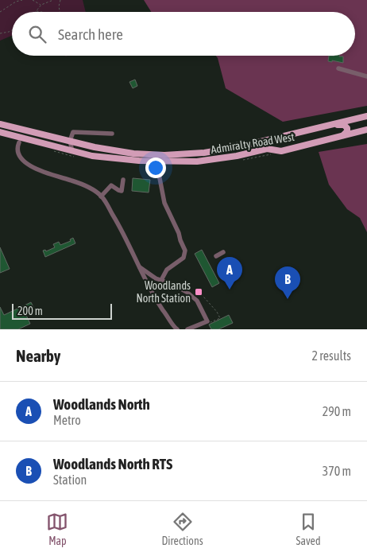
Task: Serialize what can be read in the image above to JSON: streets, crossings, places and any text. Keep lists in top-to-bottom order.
{
  "streets": {
    "main road": ["Admiralty Road West"]
  },
  "places": {
    "transit": ["Woodlands North Station"]
  },
  "scale_bar": "200 m",
  "page": {
    "search": "Search here",
    "pins": ["A", "B"],
    "scale": "200 m",
    "heading": ["Nearby", "2 results"],
    "list": [
      {
        "mark": "A",
        "name": "Woodlands North",
        "note": "Metro",
        "value": "290 m"
      },
      {
        "mark": "B",
        "name": "Woodlands North RTS",
        "note": "Station",
        "value": "370 m"
      }
    ],
    "nav": ["Map", "Directions", "Saved"]
  }
}
